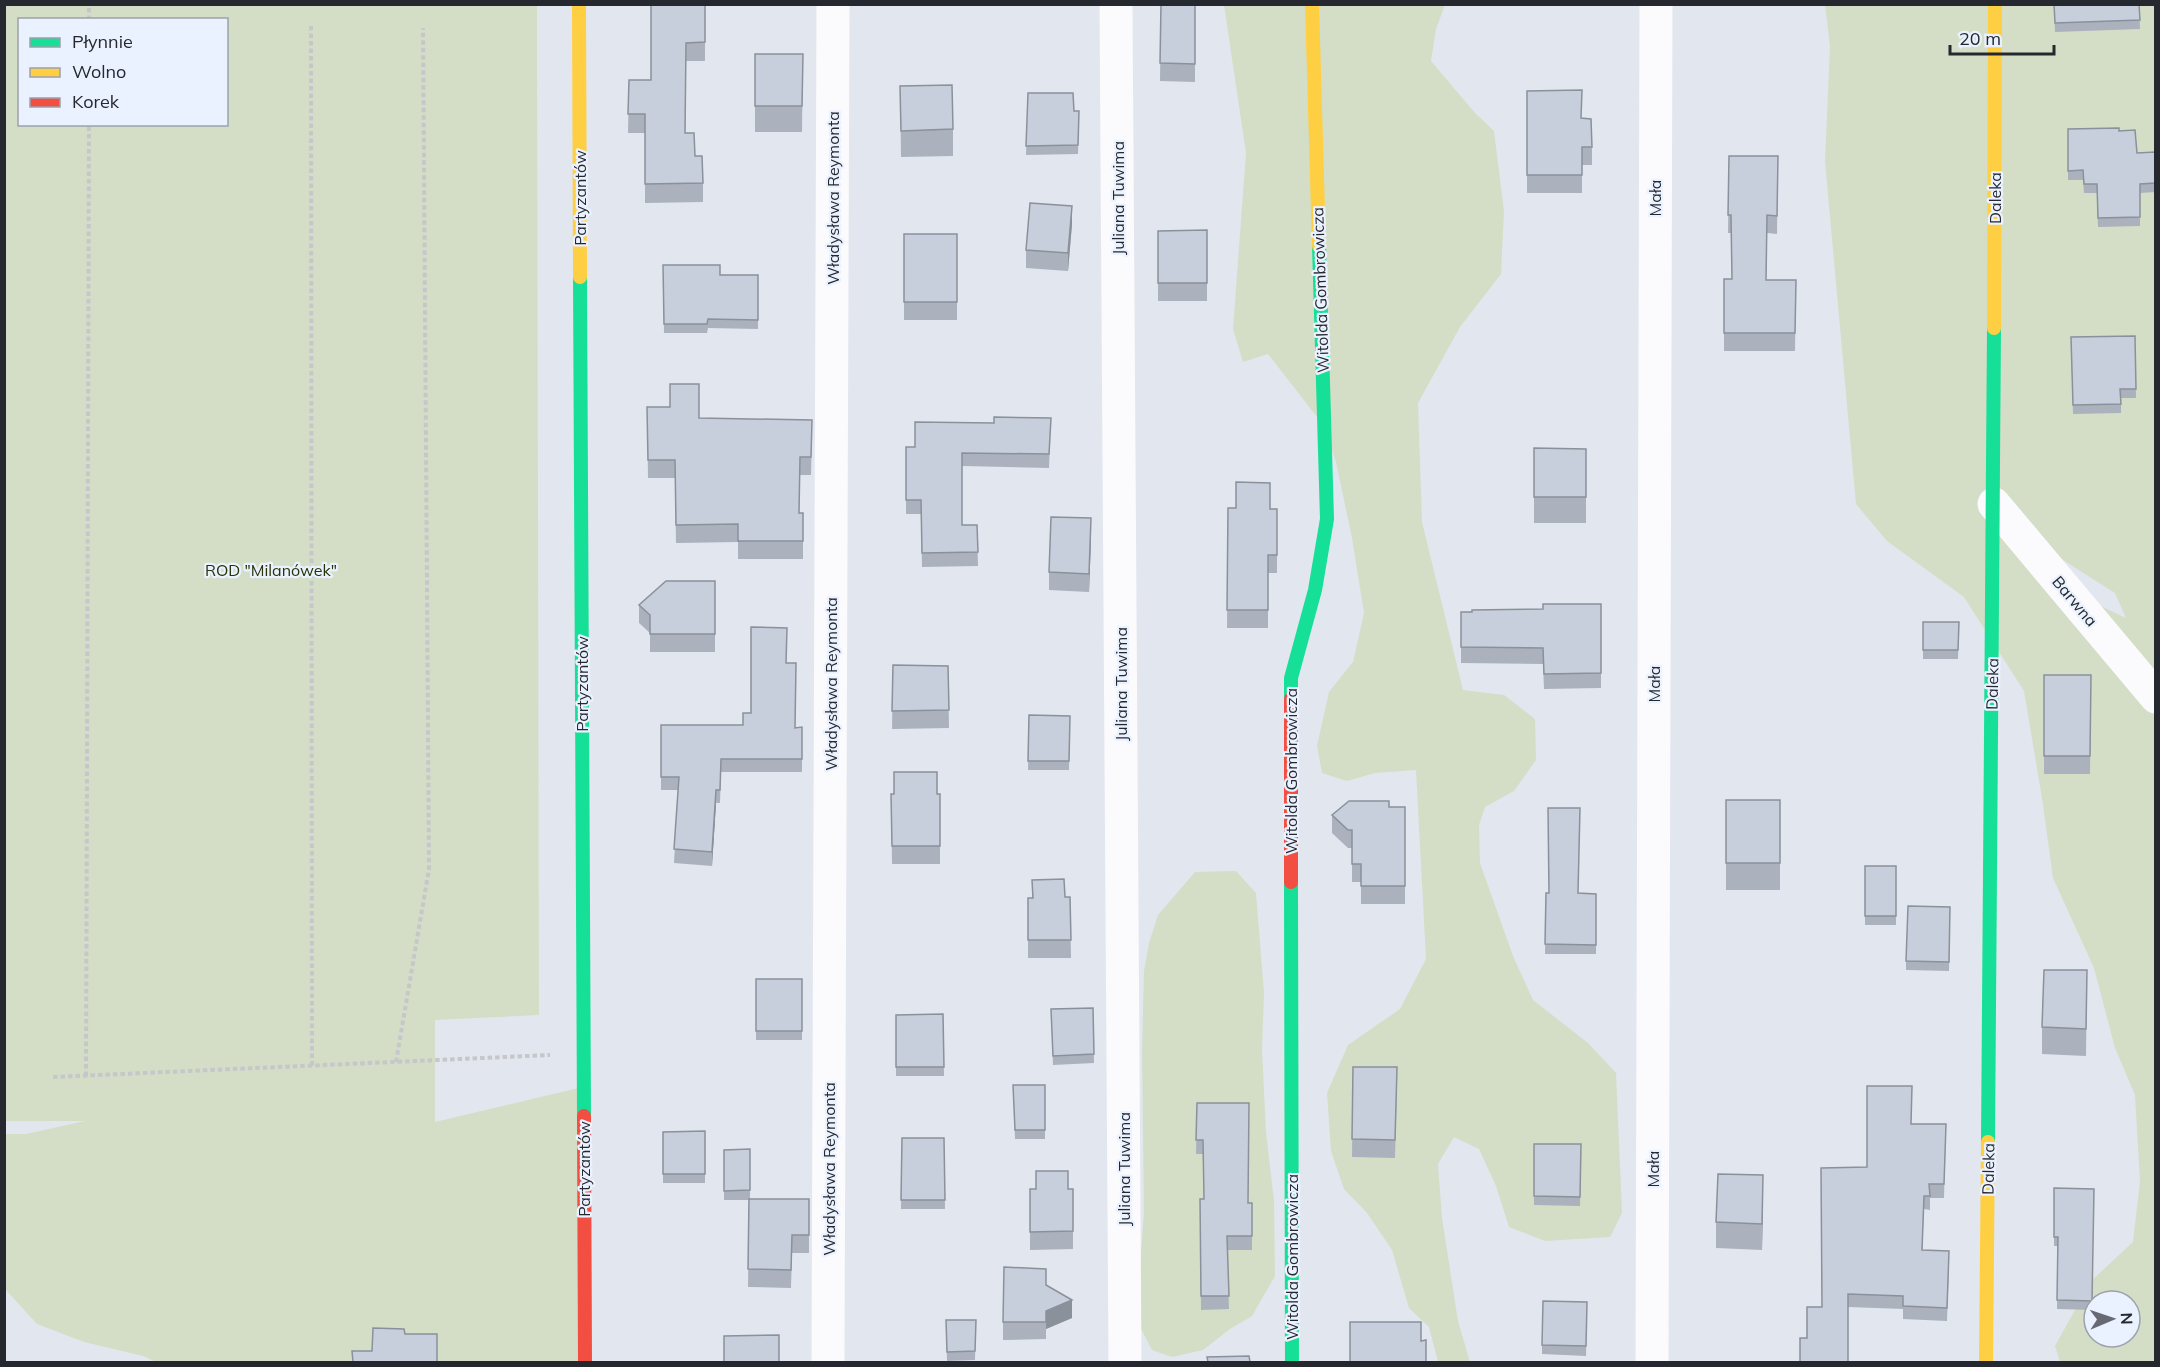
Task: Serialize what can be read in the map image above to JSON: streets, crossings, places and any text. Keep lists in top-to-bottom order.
{
  "streets": {
    "street": [
      "Partyzantów",
      "Władysława Reymonta",
      "Juliana Tuwima",
      "Mała",
      "Daleka",
      "Witolda Gombrowicza",
      "Barwna"
    ]
  },
  "crossings": [
    ["Daleka", "Barwna"]
  ],
  "parks": ["ROD \"Milanówek\""],
  "legend": ["Płynnie", "Wolno", "Korek"],
  "scale_bar": "20 m",
  "north": "right"
}
